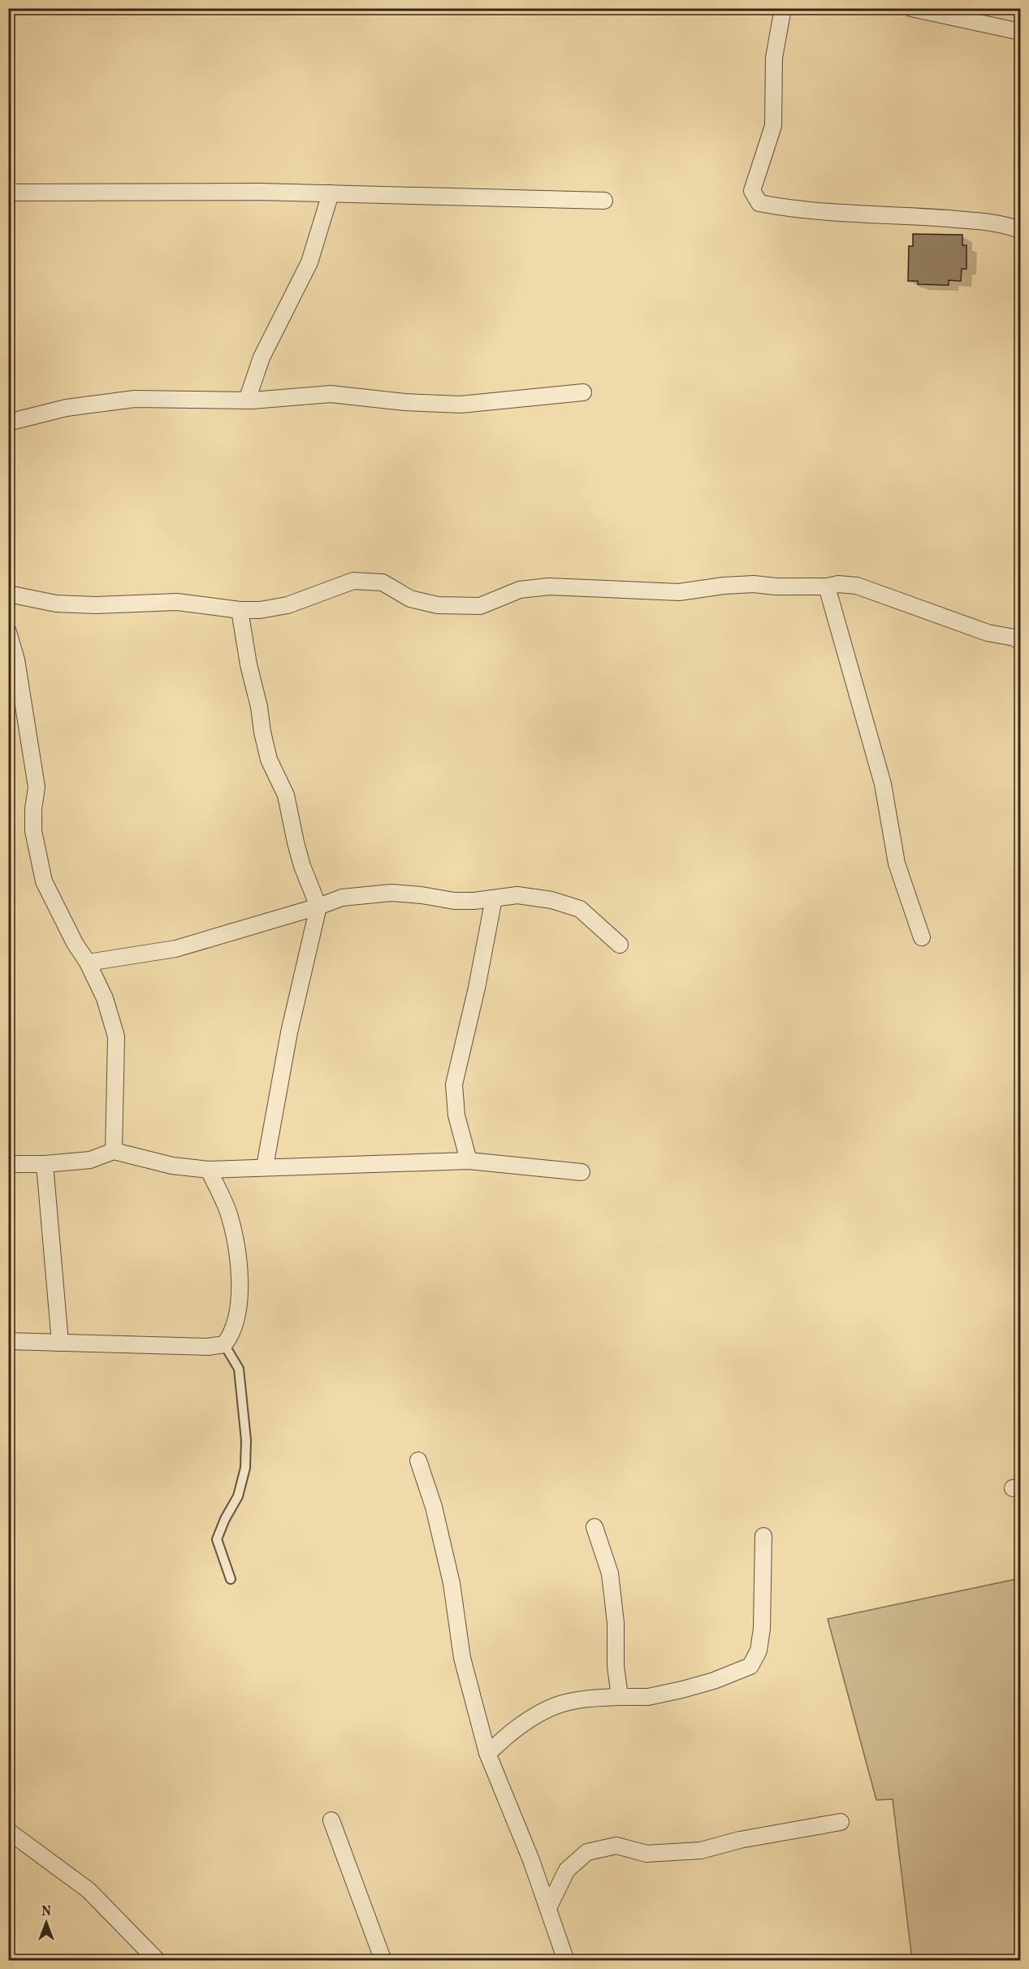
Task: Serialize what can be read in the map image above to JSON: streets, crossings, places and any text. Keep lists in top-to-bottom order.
{
  "north": "top"
}
